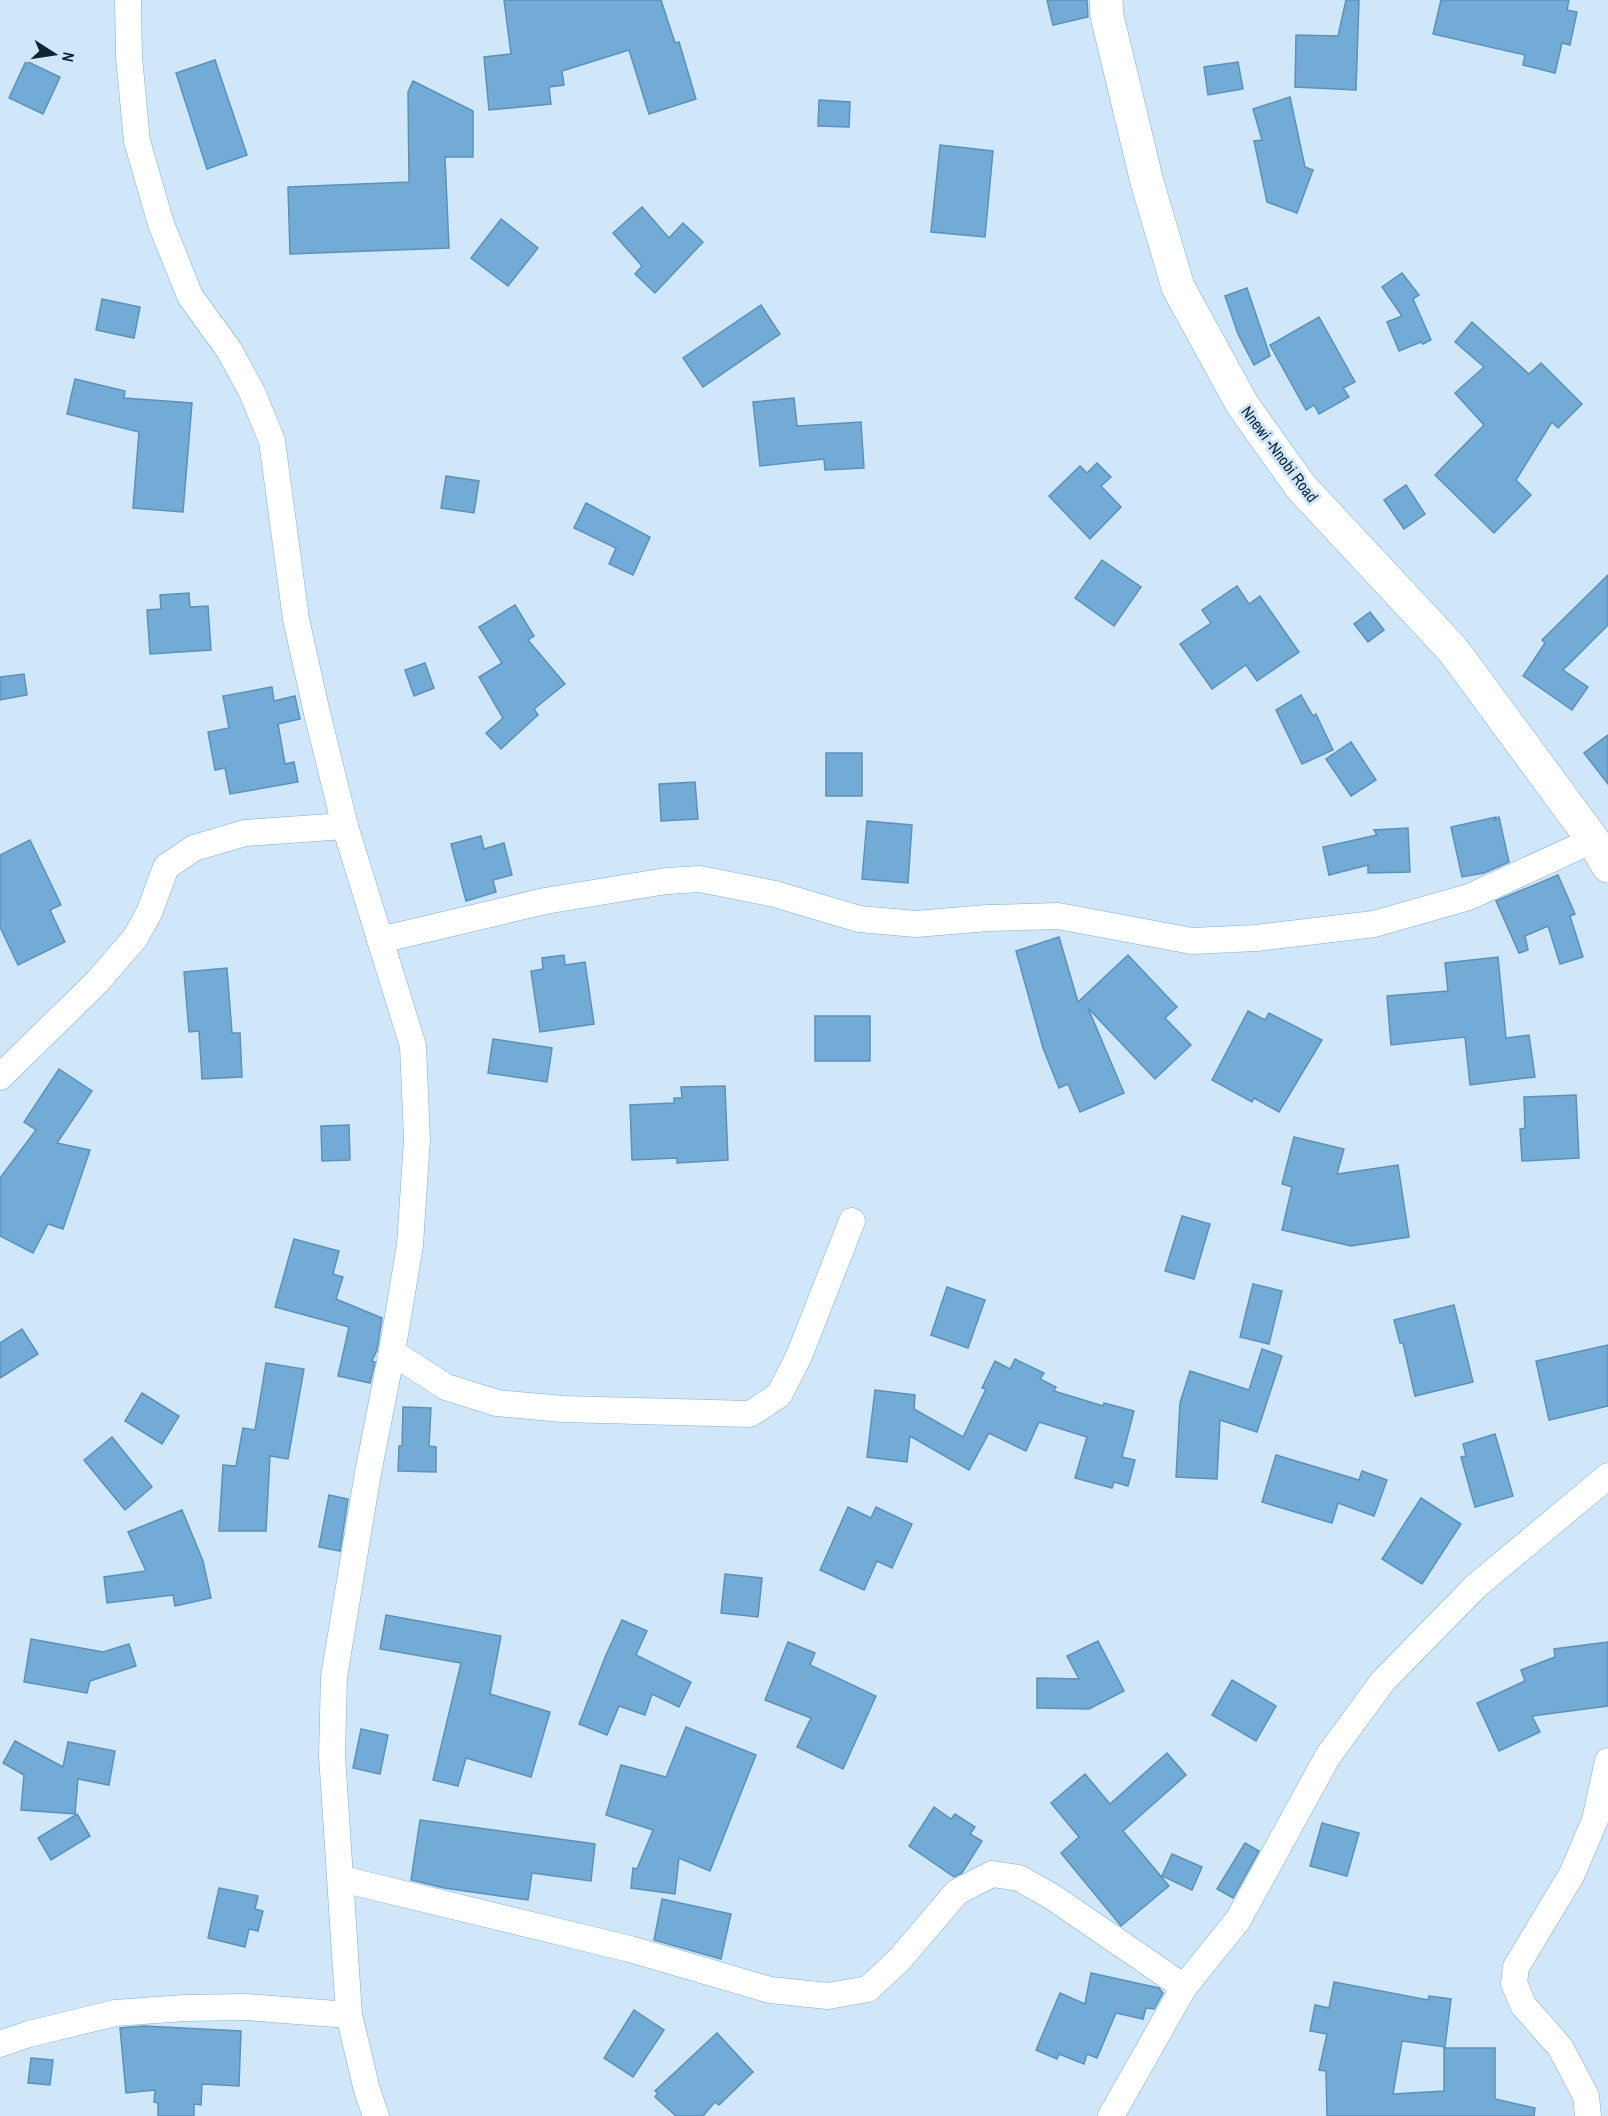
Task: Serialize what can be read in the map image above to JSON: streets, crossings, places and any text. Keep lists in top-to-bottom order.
{
  "streets": {
    "main road": ["Nnewi -Nnobi Road"]
  },
  "north": "right"
}
